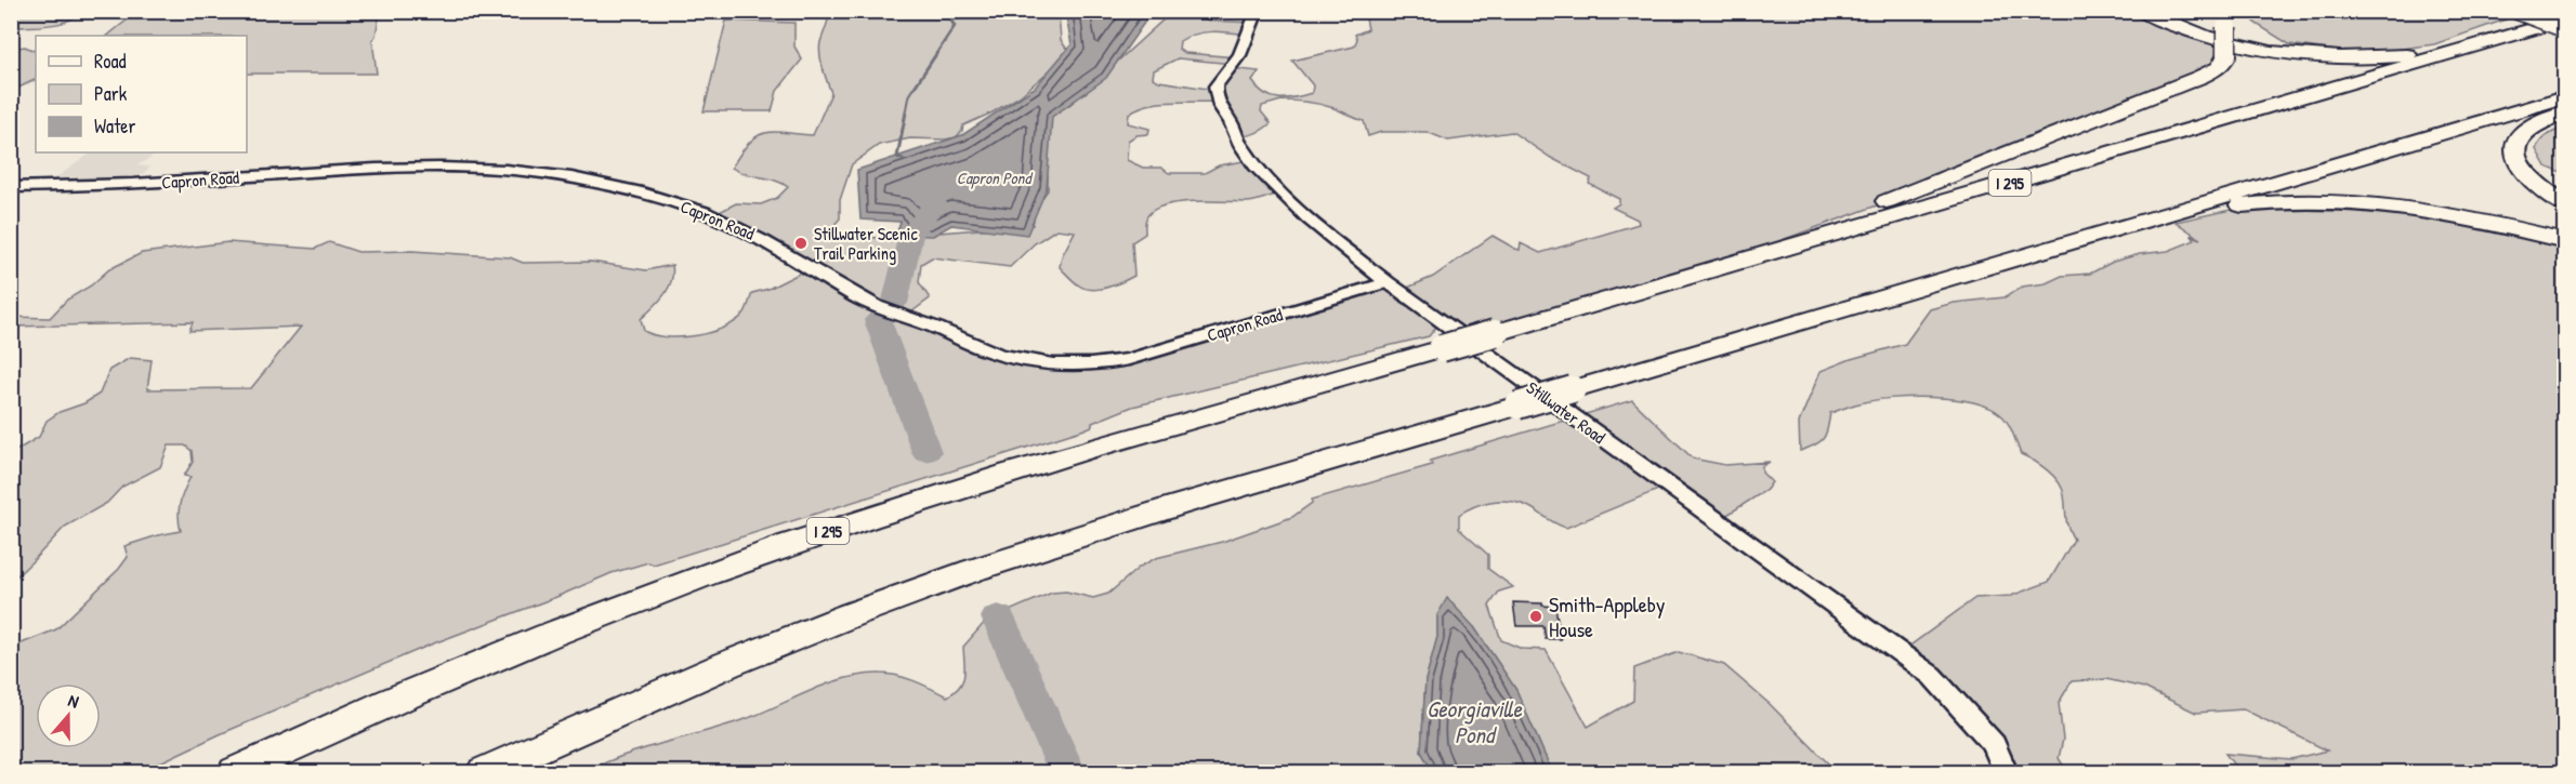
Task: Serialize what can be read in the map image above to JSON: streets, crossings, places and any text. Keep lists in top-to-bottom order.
{
  "streets": {
    "highway": ["I 295"],
    "street": ["Capron Road", "Stillwater Road"]
  },
  "crossings": [
    ["Capron Road", "Stillwater Road"]
  ],
  "water": ["Capron Pond", "Georgiaville Pond"],
  "places": ["Stillwater Scenic Trail Parking", "Smith-Appleby House"],
  "legend": ["Road", "Park", "Water"],
  "north": "top"
}
